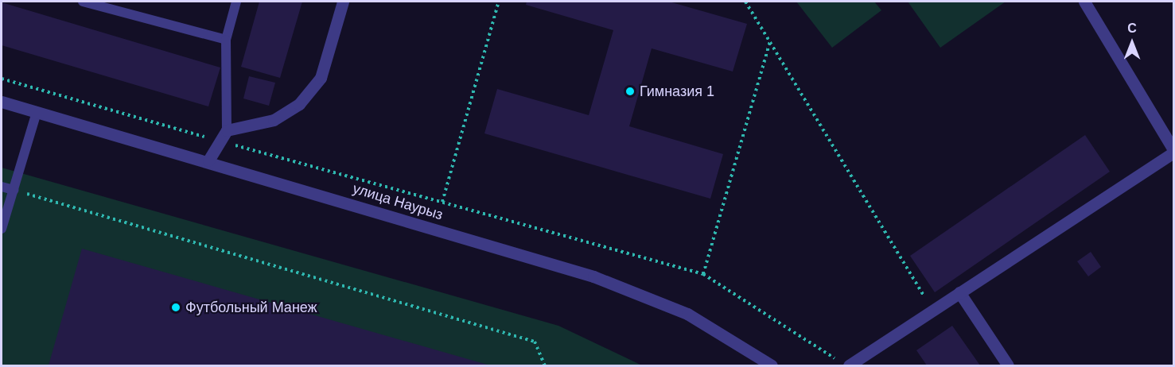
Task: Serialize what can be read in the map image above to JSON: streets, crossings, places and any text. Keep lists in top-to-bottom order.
{
  "streets": {
    "street": ["улица Наурыз"]
  },
  "places": ["Гимназия 1", "Футбольный Манеж"],
  "north": "top"
}
